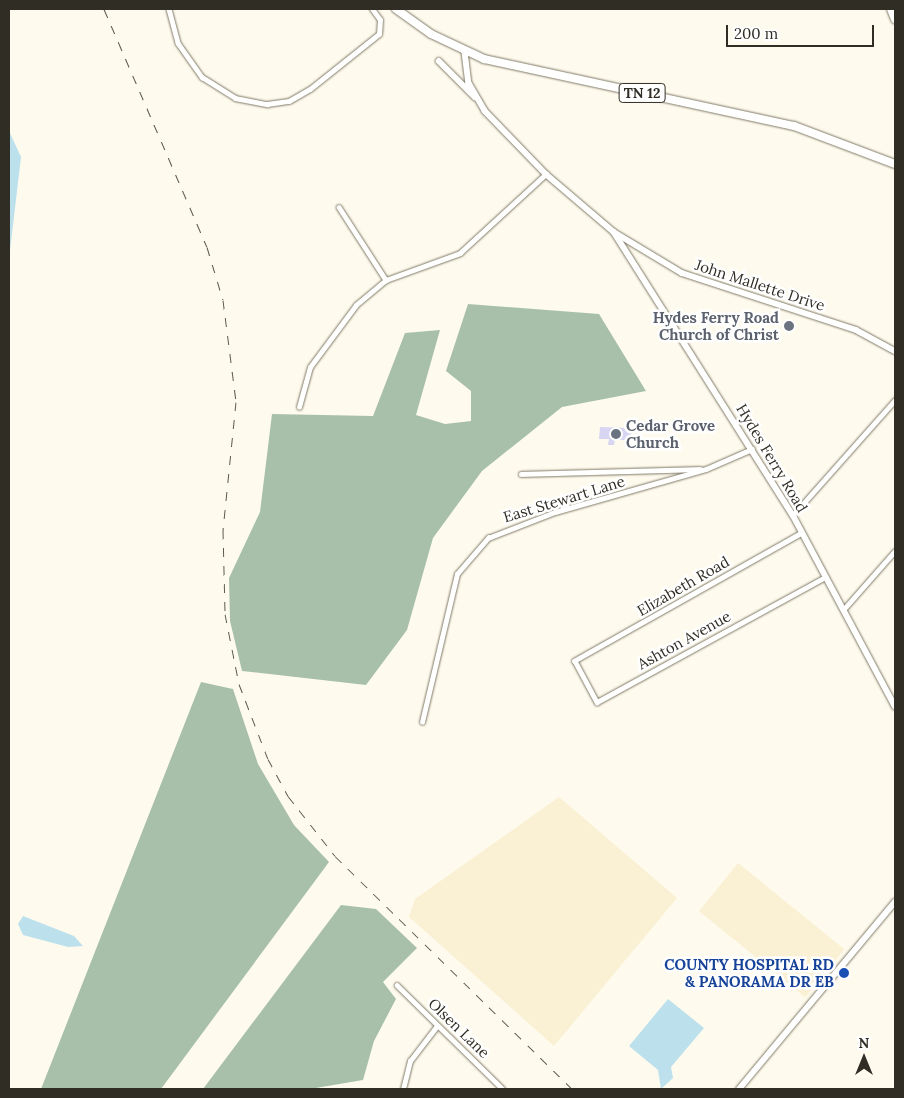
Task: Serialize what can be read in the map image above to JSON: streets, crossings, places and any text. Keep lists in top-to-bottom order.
{
  "streets": {
    "main road": ["TN 12"],
    "street": [
      "John Mallette Drive",
      "Hydes Ferry Road",
      "East Stewart Lane",
      "Elizabeth Road",
      "Ashton Avenue",
      "Olsen Lane"
    ]
  },
  "crossings": [
    ["John Mallette Drive", "Hydes Ferry Road"],
    ["Hydes Ferry Road", "East Stewart Lane"],
    ["Hydes Ferry Road", "Elizabeth Road"],
    ["Hydes Ferry Road", "Ashton Avenue"],
    ["Elizabeth Road", "Ashton Avenue"]
  ],
  "places": ["Hydes Ferry Road Church of Christ", "Cedar Grove Church", "COUNTY HOSPITAL RD & PANORAMA DR EB"],
  "scale_bar": "200 m",
  "north": "top"
}
